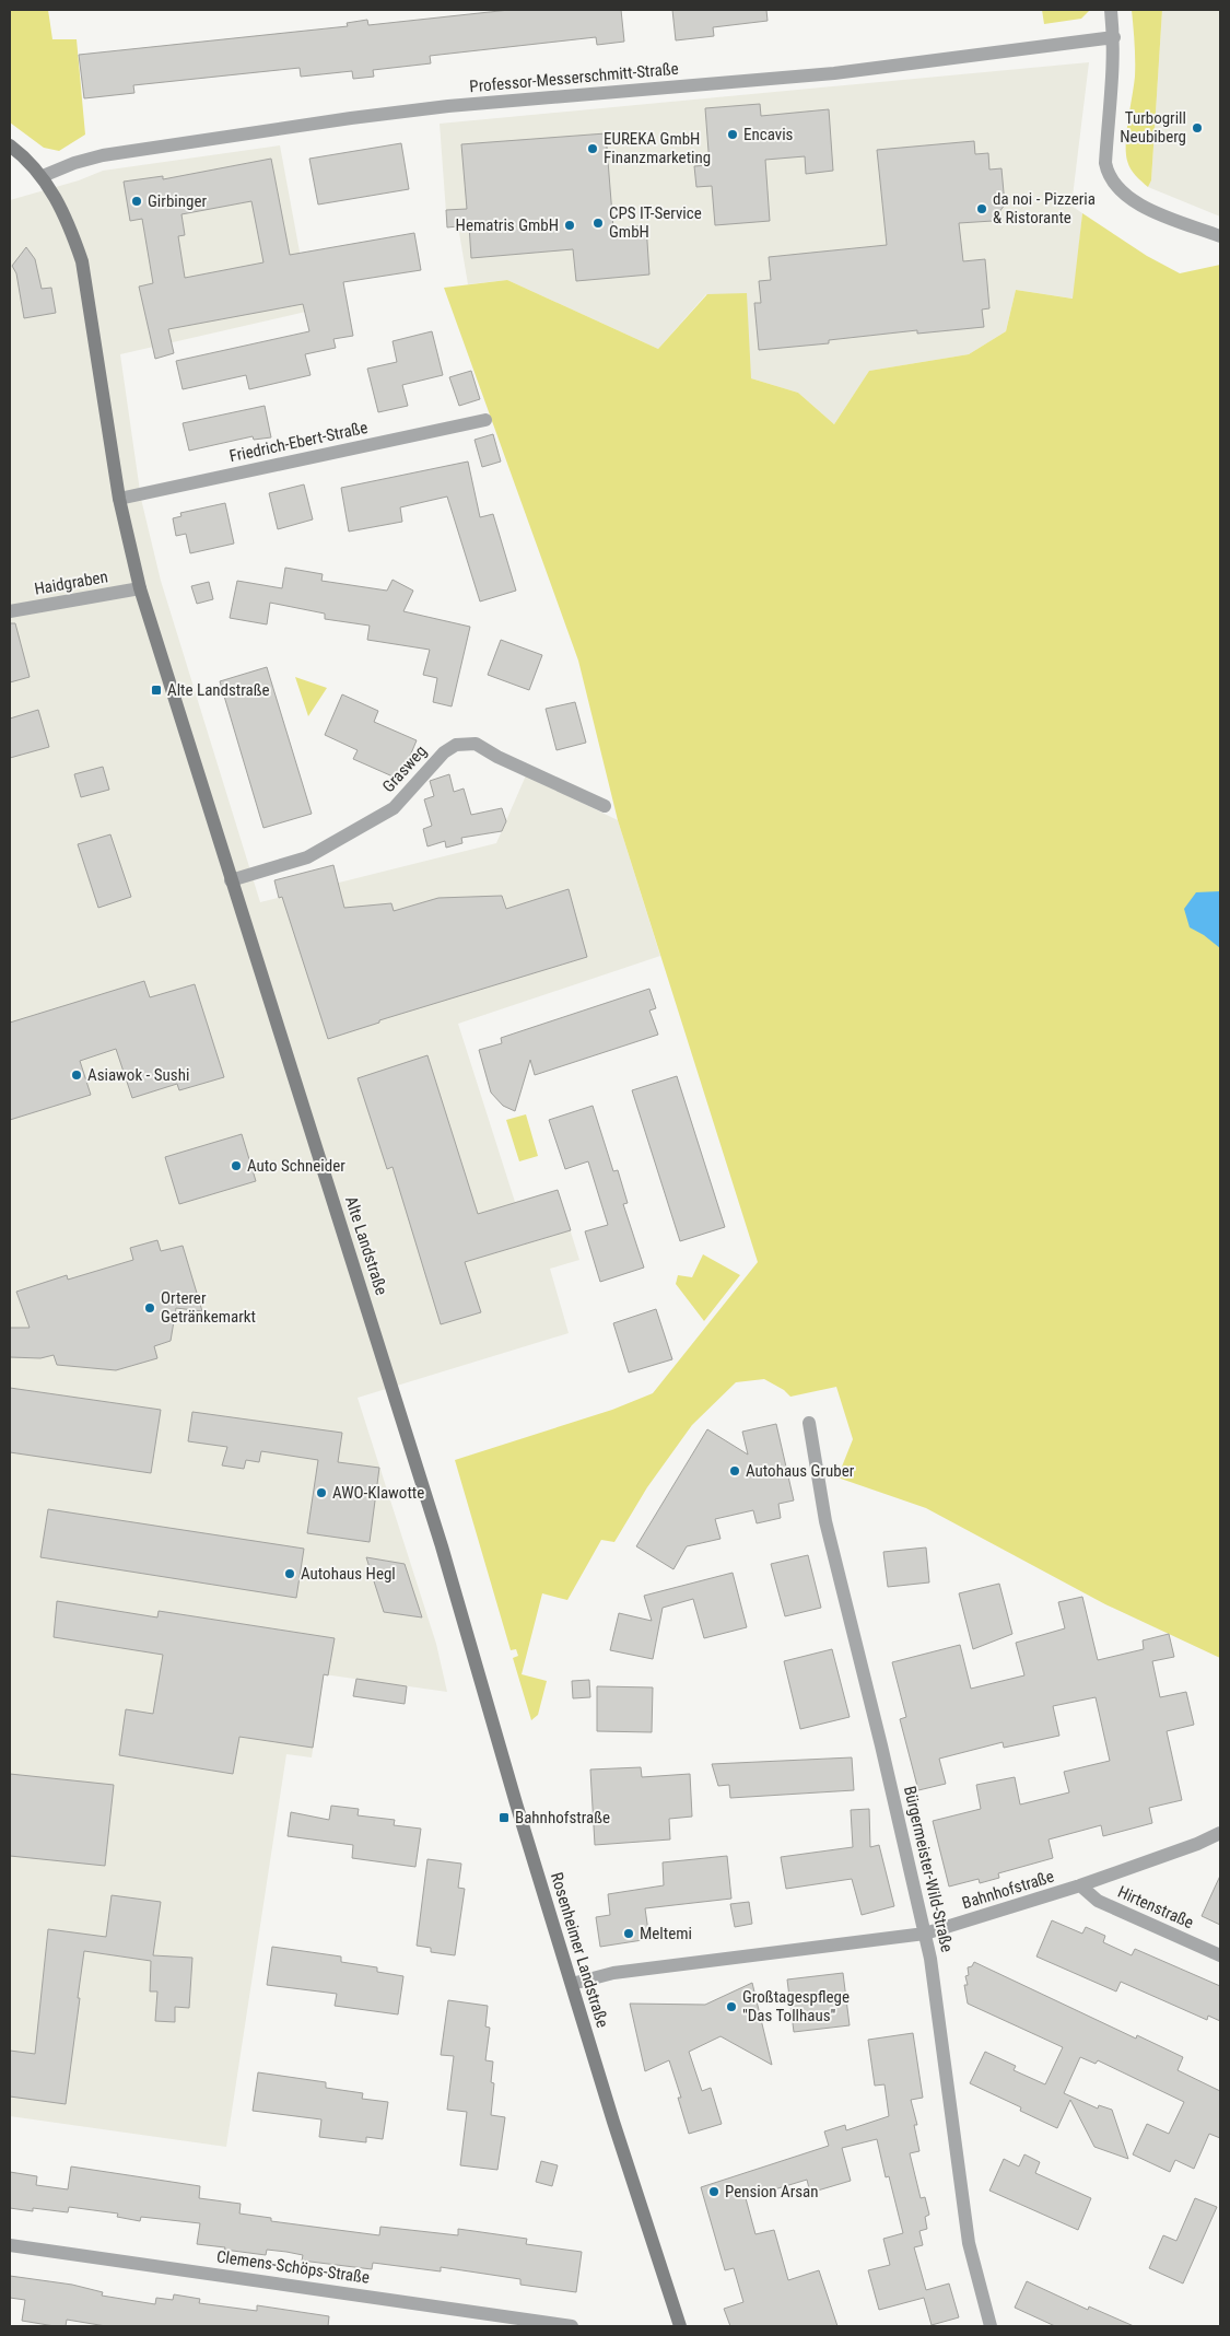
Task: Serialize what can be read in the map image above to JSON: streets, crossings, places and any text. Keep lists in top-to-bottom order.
{
  "streets": {
    "main road": ["Alte Landstraße", "Rosenheimer Landstraße"],
    "street": [
      "Professor-Messerschmitt-Straße",
      "Friedrich-Ebert-Straße",
      "Haidgraben",
      "Grasweg",
      "Bürgermeister-Wild-Straße",
      "Bahnhofstraße",
      "Hirtenstraße",
      "Clemens-Schöps-Straße"
    ]
  },
  "crossings": [
    ["Professor-Messerschmitt-Straße", "Alte Landstraße"],
    ["Friedrich-Ebert-Straße", "Alte Landstraße"],
    ["Haidgraben", "Alte Landstraße"],
    ["Grasweg", "Alte Landstraße"],
    ["Alte Landstraße", "Rosenheimer Landstraße"],
    ["Bürgermeister-Wild-Straße", "Bahnhofstraße"],
    ["Bahnhofstraße", "Hirtenstraße"],
    ["Bahnhofstraße", "Rosenheimer Landstraße"]
  ],
  "places": {
    "other": [
      "Turbogrill Neubiberg",
      "Encavis",
      "EUREKA GmbH Finanzmarketing",
      "Girbinger",
      "da noi - Pizzeria & Ristorante",
      "CPS IT-Service GmbH",
      "Hematris GmbH",
      "Asiawok - Sushi",
      "Auto Schneider",
      "Orterer Getränkemarkt",
      "Autohaus Gruber",
      "AWO-Klawotte",
      "Autohaus Hegl",
      "Meltemi",
      "Großtagespflege \"Das Tollhaus\"",
      "Pension Arsan"
    ],
    "transit": ["Alte Landstraße", "Bahnhofstraße"]
  }
}
